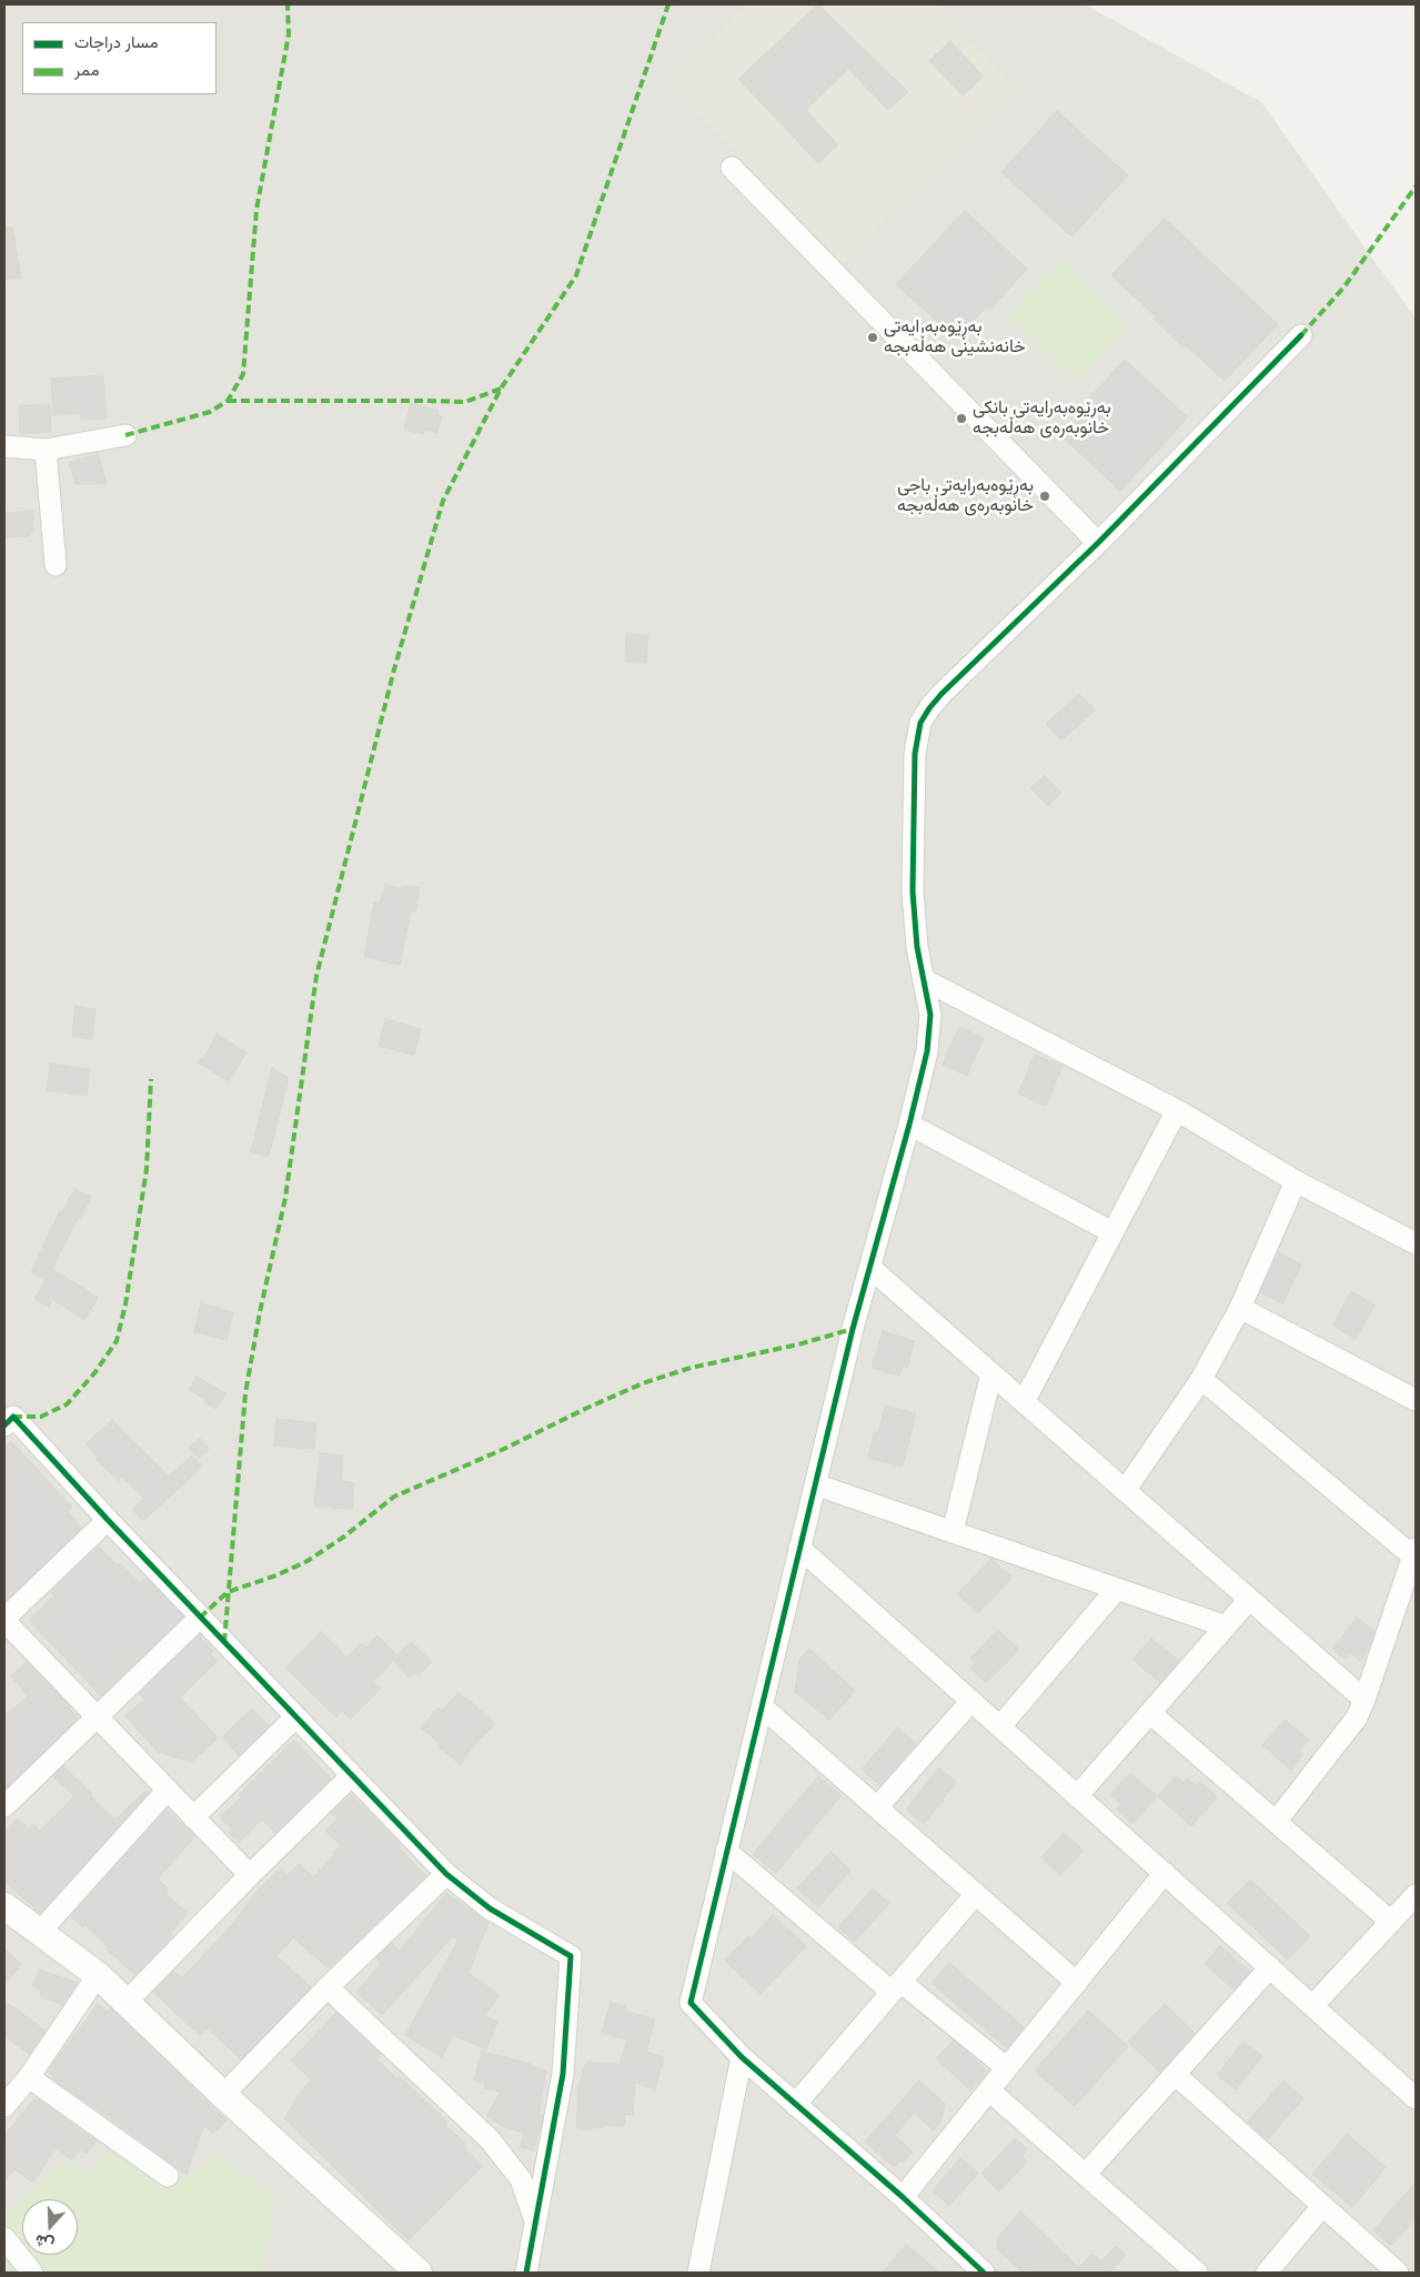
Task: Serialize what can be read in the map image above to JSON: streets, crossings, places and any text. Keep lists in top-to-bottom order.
{
  "places": ["بەڕێوەبەرایەتی خانەنشینی هەڵەبجە", "بەڕێوەبەرایەتی بانکی خانوبەرەی هەڵەبجە", "بەڕێوەبەرایەتی باجی خانوبەرەی هەڵەبجە"],
  "legend": ["مسار دراجات", "ممر"],
  "north": "bottom"
}
